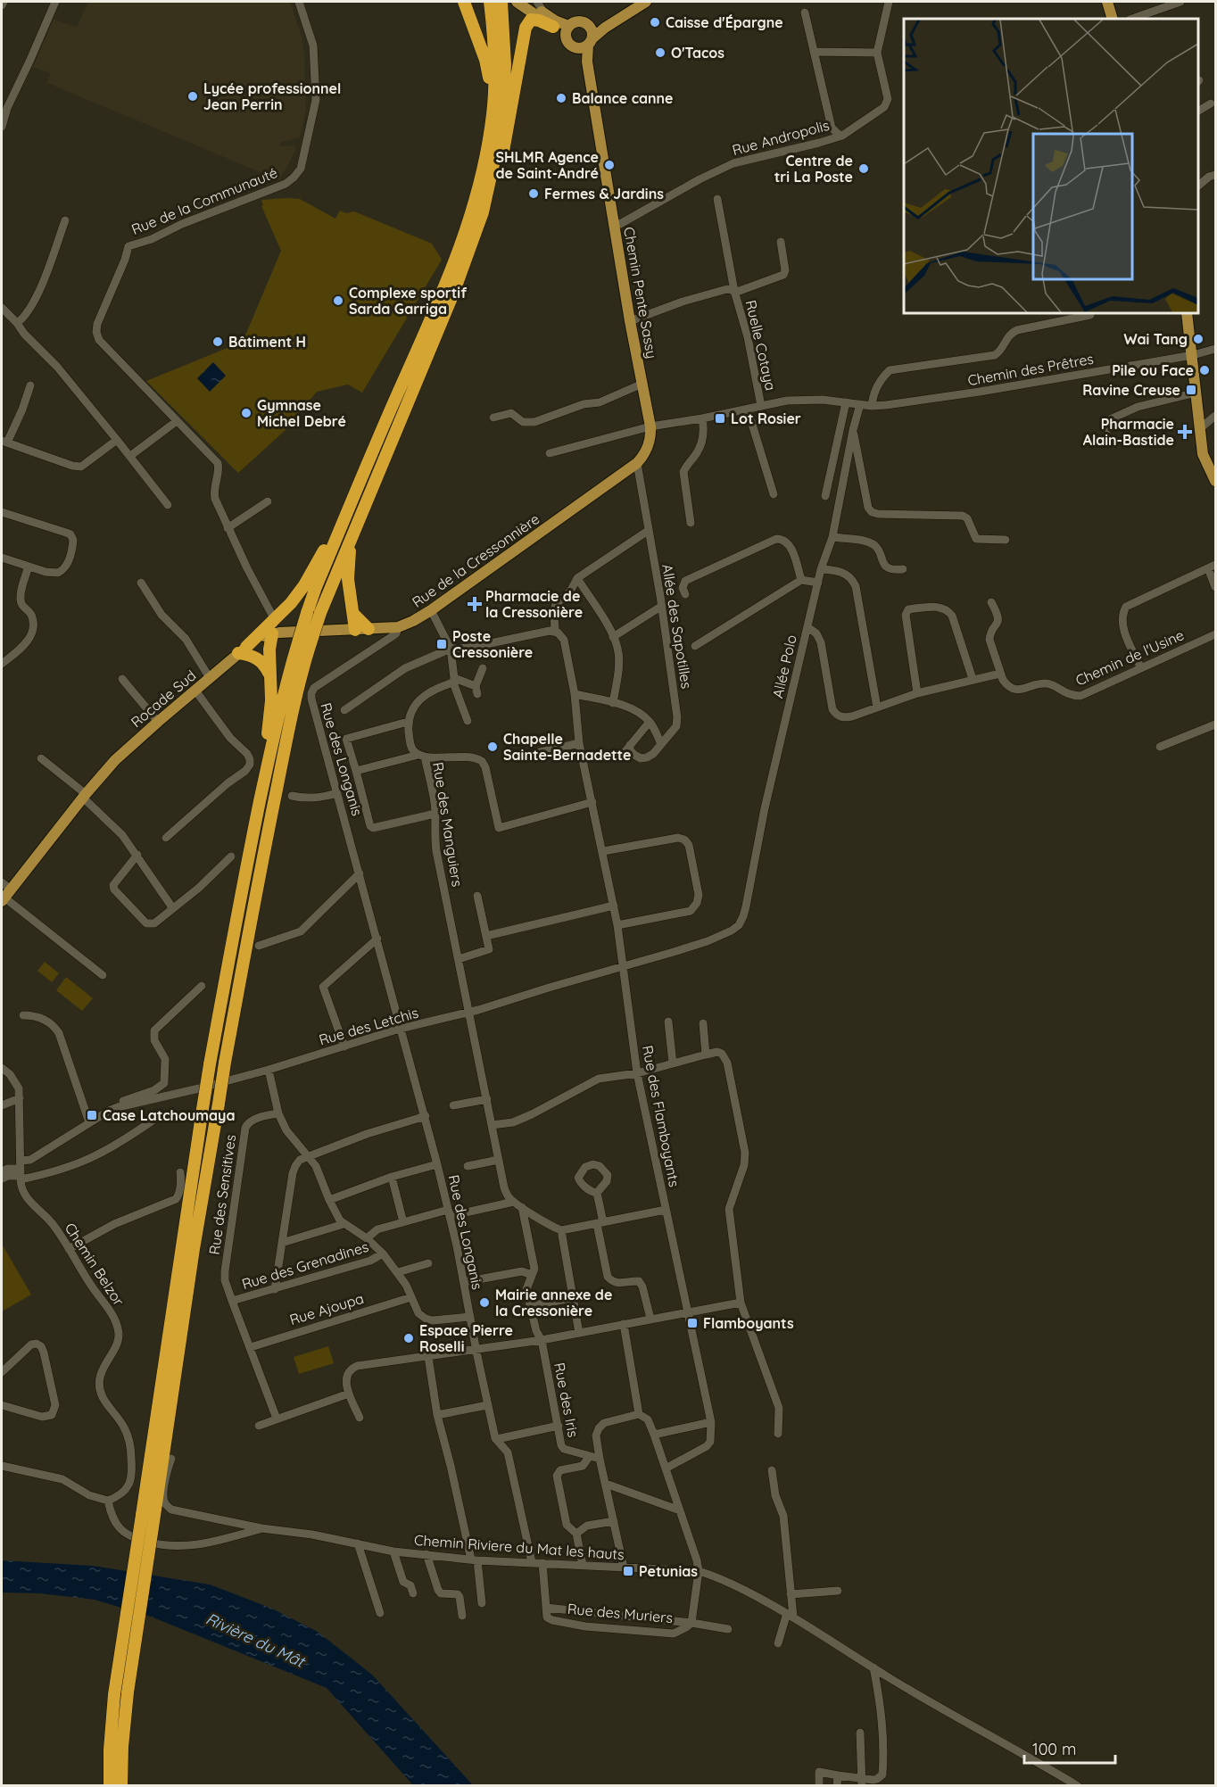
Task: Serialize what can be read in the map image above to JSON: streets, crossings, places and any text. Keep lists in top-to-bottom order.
{
  "streets": {
    "main road": ["Chemin Pente Sassy", "Rue de la Cressonnière", "Rocade Sud"],
    "street": [
      "Rue Andropolis",
      "Rue de la Communauté",
      "Ruelle Cotaya",
      "Chemin des Prêtres",
      "Allée des Sapotilles",
      "Chemin de l'Usine",
      "Allée Polo",
      "Rue des Longanis",
      "Rue des Manguiers",
      "Rue des Letchis",
      "Rue des Flamboyants",
      "Rue des Sensitives",
      "Chemin Belzor",
      "Rue des Grenadines",
      "Rue Ajoupa",
      "Rue des Iris",
      "Chemin Riviere du Mat les hauts",
      "Rue des Muriers"
    ]
  },
  "crossings": [
    ["Rue Andropolis", "Chemin Pente Sassy"],
    ["Chemin Pente Sassy", "Chemin des Prêtres"],
    ["Chemin Pente Sassy", "Rue de la Cressonnière"],
    ["Ruelle Cotaya", "Chemin des Prêtres"],
    ["Chemin des Prêtres", "Rue de la Cressonnière"],
    ["Chemin des Prêtres", "Allée Polo"],
    ["Rue de la Cressonnière", "Allée des Sapotilles"],
    ["Rue de la Cressonnière", "Rocade Sud"],
    ["Rue de la Cressonnière", "Rue des Longanis"],
    ["Allée Polo", "Rue des Letchis"],
    ["Rue des Longanis", "Rue des Letchis"],
    ["Rue des Longanis", "Chemin Riviere du Mat les hauts"],
    ["Rue des Manguiers", "Rue des Letchis"],
    ["Rue des Letchis", "Rue des Flamboyants"],
    ["Rue des Letchis", "Chemin Belzor"],
    ["Rue des Sensitives", "Rue des Grenadines"],
    ["Rue des Grenadines", "Rue Ajoupa"],
    ["Chemin Riviere du Mat les hauts", "Rue des Muriers"]
  ],
  "water": ["Rivière du Mât"],
  "places": {
    "other": [
      "Caisse d'Épargne",
      "O'Tacos",
      "Lycée professionnel Jean Perrin",
      "Balance canne",
      "SHLMR Agence de Saint-André",
      "Centre de tri La Poste",
      "Fermes & Jardins",
      "Complexe sportif Sarda Garriga",
      "Wai Tang",
      "Bâtiment H",
      "Pile ou Face",
      "Gymnase Michel Debré",
      "Chapelle Sainte-Bernadette",
      "Mairie annexe de la Cressonière",
      "Espace Pierre Roselli"
    ],
    "transit": [
      "Ravine Creuse",
      "Lot Rosier",
      "Poste Cressonière",
      "Case Latchoumaya",
      "Flamboyants",
      "Petunias"
    ],
    "health": ["Pharmacie Alain-Bastide", "Pharmacie de la Cressonière"]
  },
  "scale_bar": "100 m"
}
